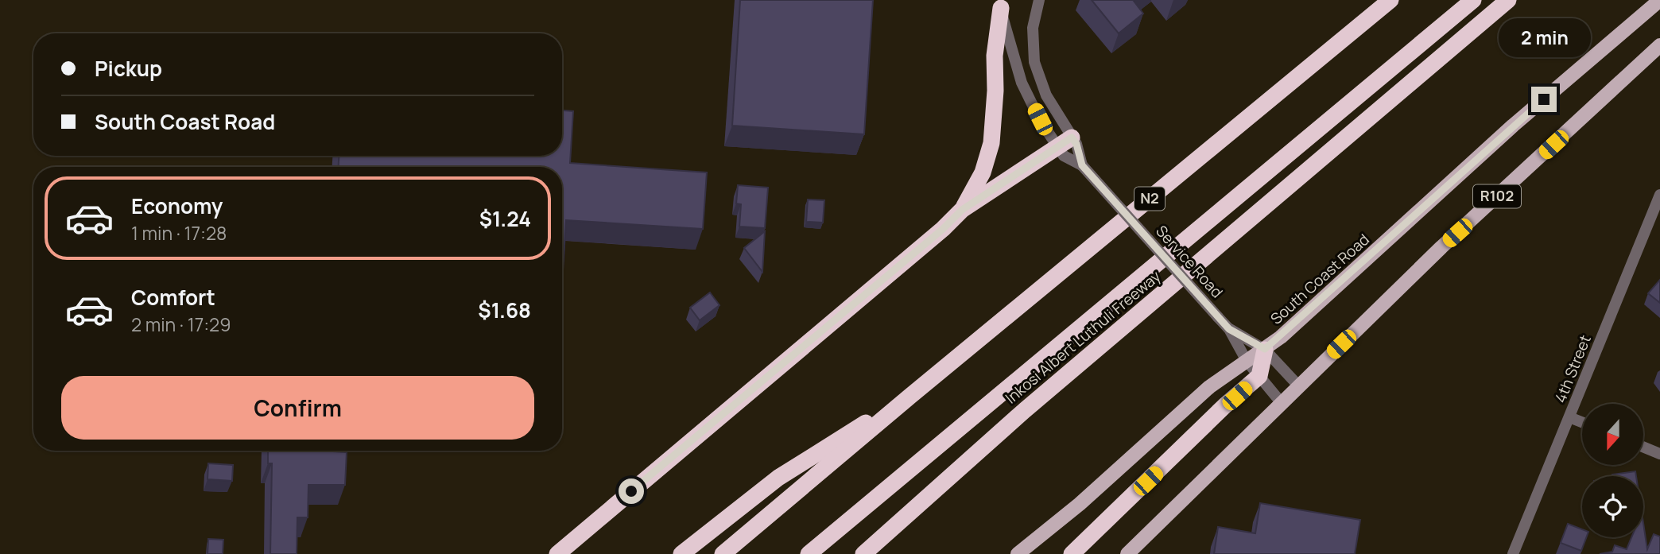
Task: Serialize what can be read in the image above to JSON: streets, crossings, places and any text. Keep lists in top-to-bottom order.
{
  "streets": {
    "highway": ["N2", "Inkosi Albert Luthuli Freeway"],
    "main road": ["R102", "South Coast Road"],
    "street": ["Service Road", "4th Street"]
  },
  "crossings": [
    ["R102", "Service Road"],
    ["Service Road", "South Coast Road"]
  ],
  "north": "bottom",
  "page": {
    "bubble": "2 min",
    "banner": ["Pickup", "South Coast Road"],
    "list": [
      {
        "name": "Economy",
        "note": "1 min · 17:28",
        "value": "$1.24"
      },
      {
        "name": "Comfort",
        "note": "2 min · 17:29",
        "value": "$1.68"
      }
    ],
    "buttons": "Confirm"
  }
}
